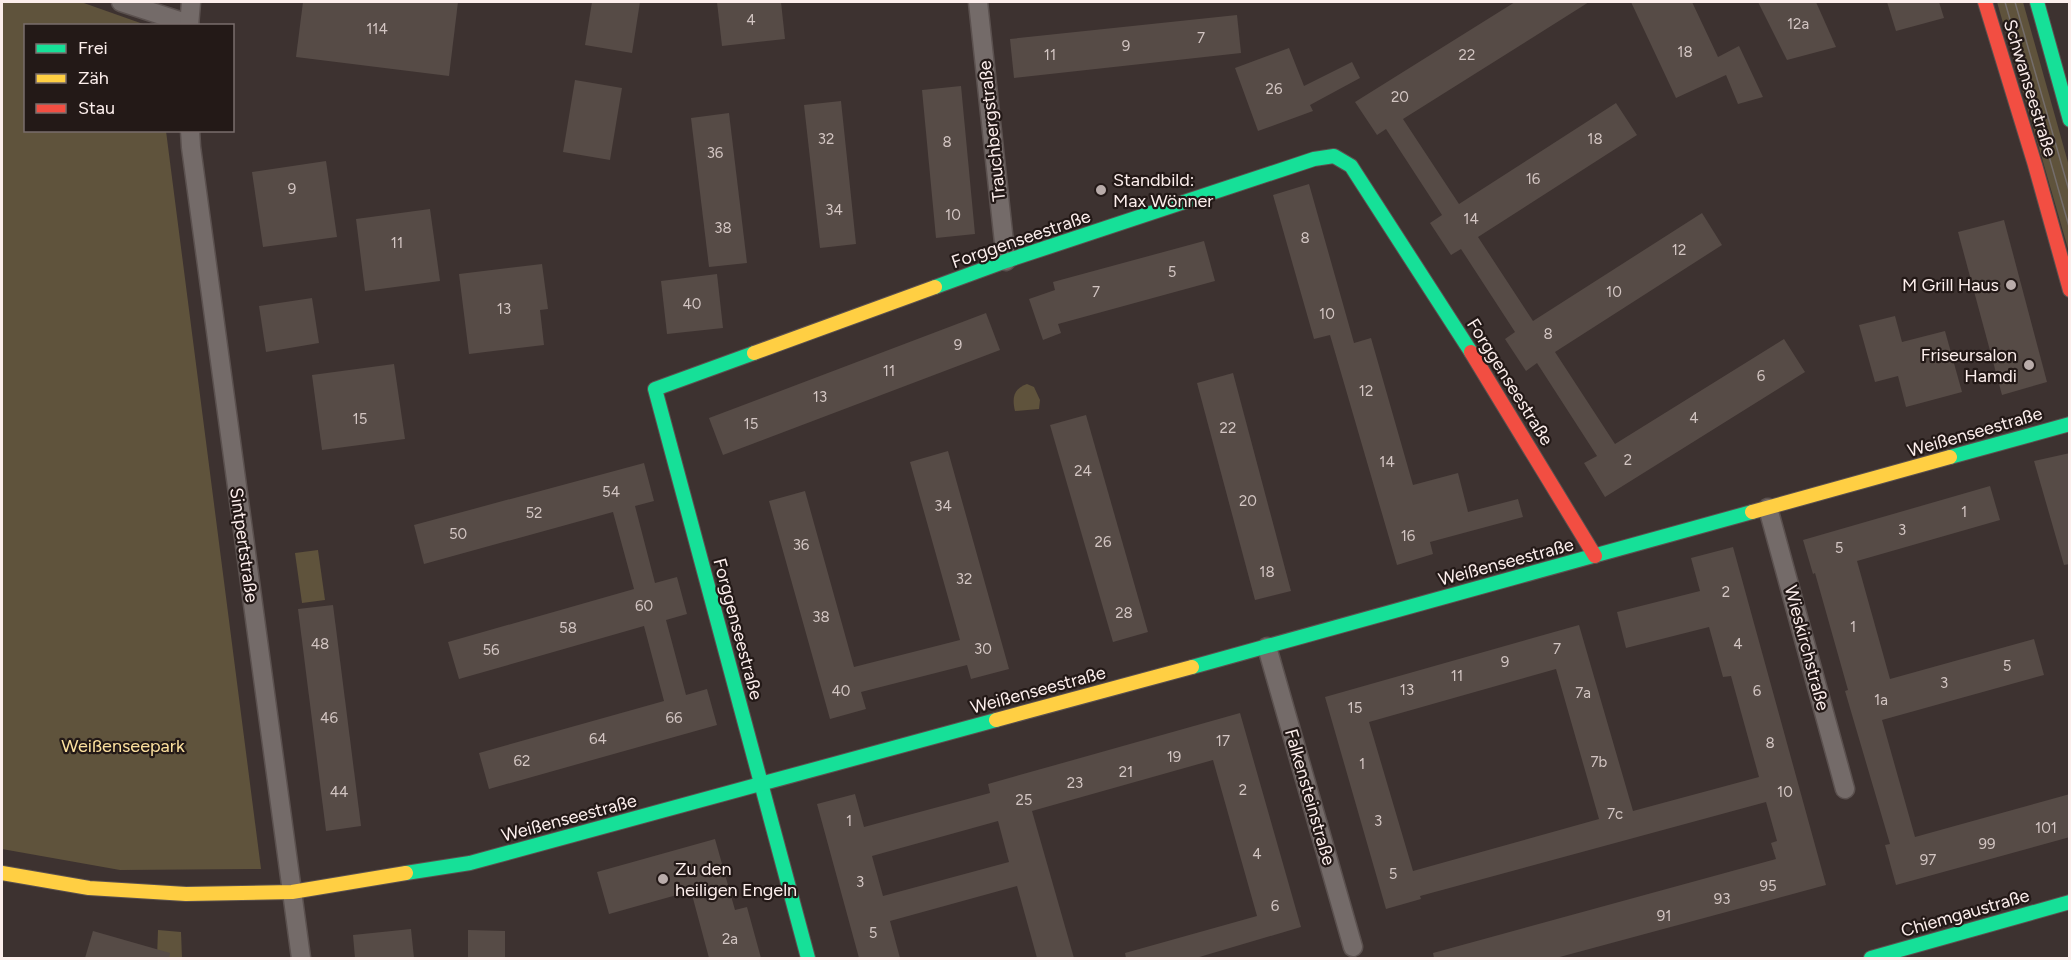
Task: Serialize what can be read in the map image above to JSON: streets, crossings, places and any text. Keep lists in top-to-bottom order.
{
  "streets": {
    "street": [
      "Schwanseestraße",
      "Trauchbergstraße",
      "Forggenseestraße",
      "Weißenseestraße",
      "Sintpertstraße",
      "Wieskirchstraße",
      "Falkensteinstraße",
      "Chiemgaustraße"
    ]
  },
  "crossings": [
    ["Trauchbergstraße", "Forggenseestraße"],
    ["Forggenseestraße", "Weißenseestraße"],
    ["Weißenseestraße", "Sintpertstraße"],
    ["Weißenseestraße", "Wieskirchstraße"],
    ["Weißenseestraße", "Falkensteinstraße"]
  ],
  "parks": ["Weißenseepark"],
  "places": [
    "Standbild: Max Wönner",
    "M Grill Haus",
    "Friseursalon Hamdi",
    "Zu den heiligen Engeln"
  ],
  "house_numbers": [
    "4",
    "12a",
    "114",
    "7",
    "9",
    "18",
    "11",
    "22",
    "26",
    "20",
    "32",
    "18",
    "8",
    "36",
    "16",
    "9",
    "34",
    "10",
    "14",
    "38",
    "8",
    "11",
    "12",
    "5",
    "7",
    "10",
    "40",
    "13",
    "10",
    "8",
    "9",
    "11",
    "6",
    "12",
    "13",
    "4",
    "15",
    "15",
    "22",
    "2",
    "14",
    "24",
    "54",
    "20",
    "34",
    "1",
    "52",
    "3",
    "50",
    "16",
    "26",
    "36",
    "5",
    "18",
    "32",
    "2",
    "60",
    "28",
    "38",
    "1",
    "58",
    "48",
    "4",
    "30",
    "7",
    "56",
    "9",
    "5",
    "11",
    "3",
    "13",
    "40",
    "6",
    "7a",
    "1a",
    "15",
    "46",
    "66",
    "64",
    "17",
    "8",
    "19",
    "62",
    "7b",
    "1",
    "21",
    "23",
    "2",
    "44",
    "10",
    "25",
    "7c",
    "1",
    "3",
    "101",
    "99",
    "4",
    "97",
    "5",
    "3",
    "95",
    "93",
    "6",
    "91",
    "5",
    "2a"
  ],
  "legend": ["Frei", "Zäh", "Stau"]
}
